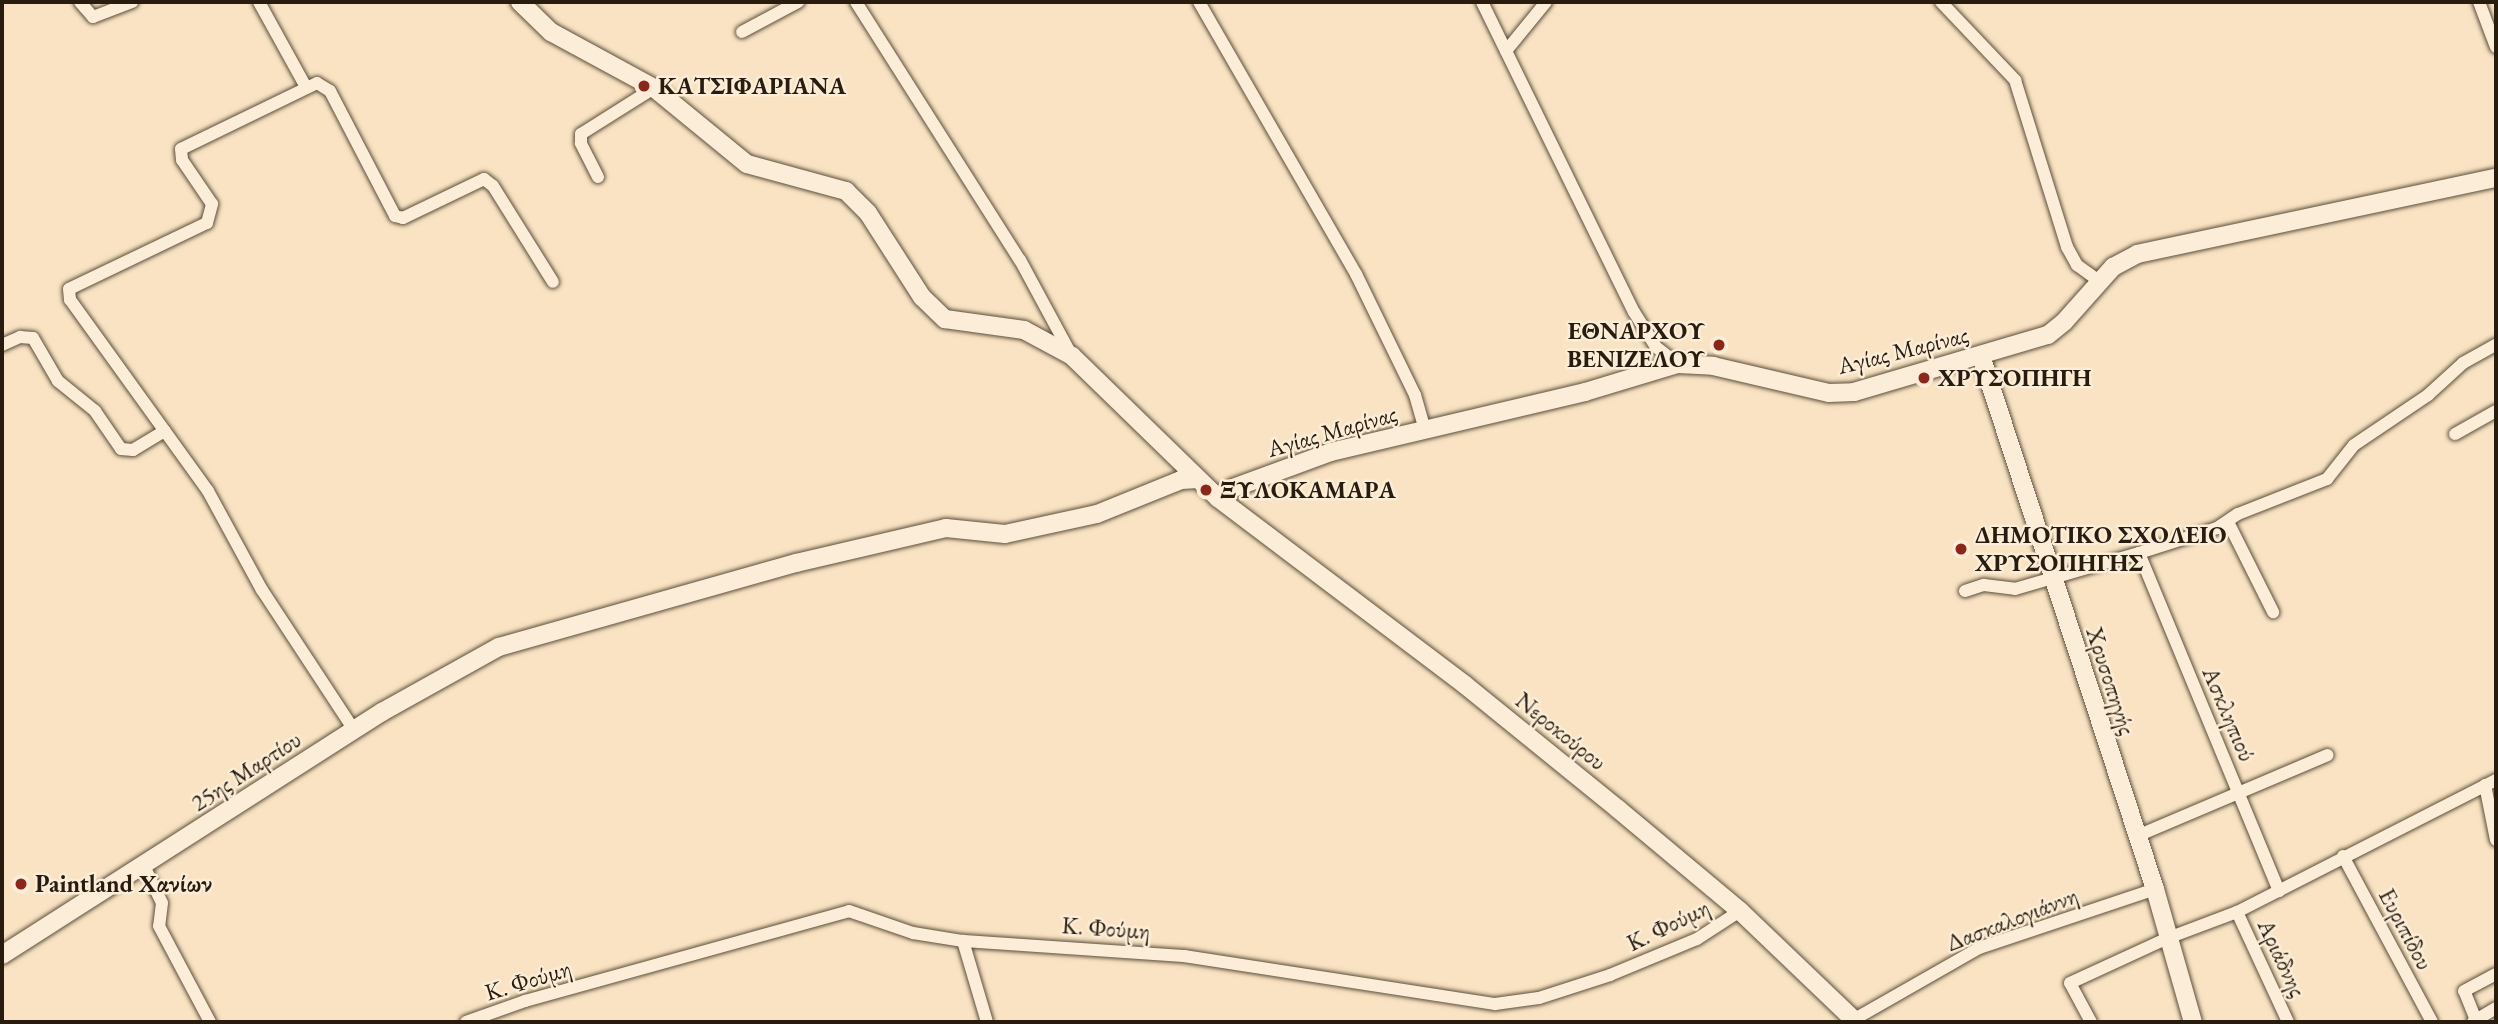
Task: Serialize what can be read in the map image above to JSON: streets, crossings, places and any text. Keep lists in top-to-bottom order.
{
  "streets": {
    "main road": [
      "Αγίας Μαρίνας",
      "Χρυσοπηγής",
      "Νεροκούρου",
      "25ης Μαρτίου"
    ],
    "street": [
      "Ασκληπιού",
      "Δασκαλογιάννη",
      "Κ. Φούμη",
      "Ευριπίδου",
      "Αριάδνης"
    ]
  },
  "crossings": [
    ["Αγίας Μαρίνας", "Χρυσοπηγής"],
    ["Αγίας Μαρίνας", "Νεροκούρου"],
    ["Χρυσοπηγής", "Δασκαλογιάννη"],
    ["Νεροκούρου", "25ης Μαρτίου"],
    ["Νεροκούρου", "Δασκαλογιάννη"],
    ["Νεροκούρου", "Κ. Φούμη"]
  ],
  "places": [
    "ΚΑΤΣΙΦΑΡΙΑΝΑ",
    "ΕΘΝΑΡΧΟΥ ΒΕΝΙΖΕΛΟΥ",
    "ΧΡΥΣΟΠΗΓΗ",
    "ΞΥΛΟΚΑΜΑΡΑ",
    "ΔΗΜΟΤΙΚΟ ΣΧΟΛΕΙΟ ΧΡΥΣΟΠΗΓΗΣ",
    "Paintland Χανίων"
  ]
}
